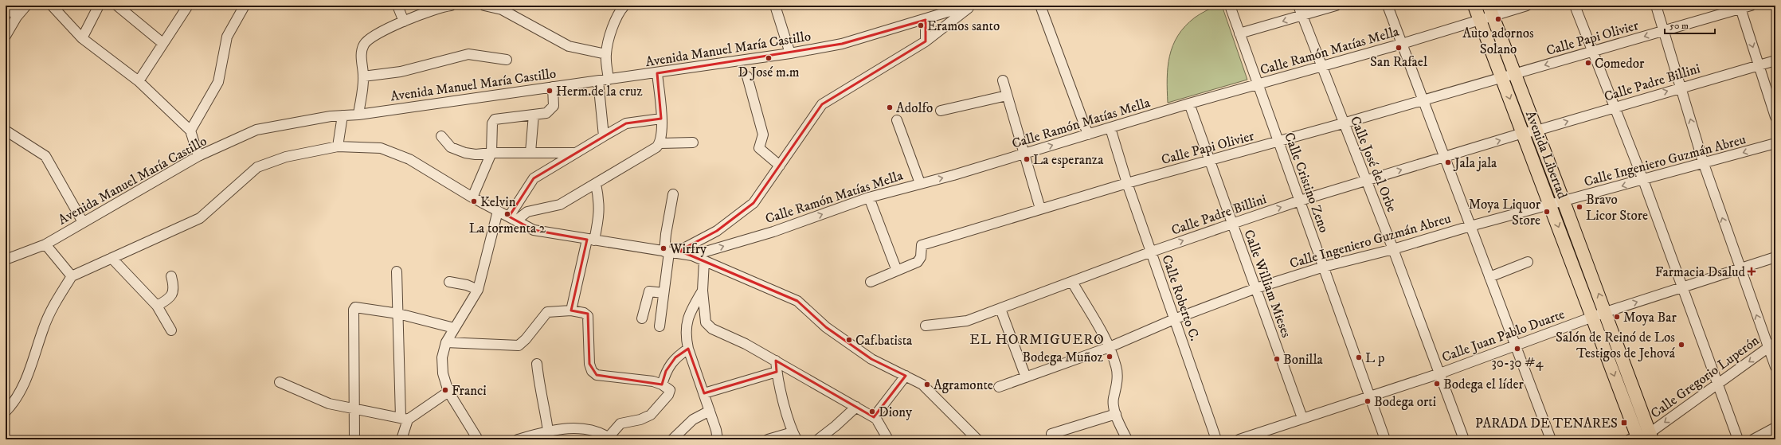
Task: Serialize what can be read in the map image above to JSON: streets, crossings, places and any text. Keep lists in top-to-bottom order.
{
  "streets": {
    "main road": ["Avenida Libertad"],
    "street": [
      "Calle Papi Olivier",
      "Avenida Manuel María Castillo",
      "Calle Ramón Matías Mella",
      "Calle Padre Billini",
      "Calle Ingeniero Guzmán Abreu",
      "Calle José del Orbe",
      "Calle Cristino Zeno",
      "Calle William Mieses",
      "Calle Roberto C.",
      "Calle Juan Pablo Duarte",
      "Calle Gregorio Luperón"
    ]
  },
  "crossings": [
    ["Calle Papi Olivier", "Avenida Libertad"],
    ["Calle Papi Olivier", "Calle José del Orbe"],
    ["Calle Papi Olivier", "Calle Cristino Zeno"],
    ["Calle Papi Olivier", "Calle William Mieses"],
    ["Calle Papi Olivier", "Calle Roberto C."],
    ["Calle Ramón Matías Mella", "Avenida Libertad"],
    ["Calle Ramón Matías Mella", "Calle José del Orbe"],
    ["Calle Ramón Matías Mella", "Calle Cristino Zeno"],
    ["Calle Ramón Matías Mella", "Calle William Mieses"],
    ["Calle Ramón Matías Mella", "Calle Roberto C."],
    ["Calle Padre Billini", "Avenida Libertad"],
    ["Calle Padre Billini", "Calle José del Orbe"],
    ["Calle Padre Billini", "Calle Cristino Zeno"],
    ["Calle Padre Billini", "Calle William Mieses"],
    ["Calle Padre Billini", "Calle Roberto C."],
    ["Avenida Libertad", "Calle Ingeniero Guzmán Abreu"],
    ["Avenida Libertad", "Calle Juan Pablo Duarte"],
    ["Avenida Libertad", "Calle Gregorio Luperón"],
    ["Calle Ingeniero Guzmán Abreu", "Calle José del Orbe"],
    ["Calle Ingeniero Guzmán Abreu", "Calle Cristino Zeno"],
    ["Calle Ingeniero Guzmán Abreu", "Calle William Mieses"],
    ["Calle Ingeniero Guzmán Abreu", "Calle Roberto C."],
    ["Calle José del Orbe", "Calle Juan Pablo Duarte"],
    ["Calle Cristino Zeno", "Calle Juan Pablo Duarte"],
    ["Calle William Mieses", "Calle Juan Pablo Duarte"]
  ],
  "one_way": ["Calle Padre Billini", "Calle Gregorio Luperón"],
  "districts": ["EL HORMIGUERO"],
  "places": {
    "other": [
      "Auto adornos Solano",
      "Eramos santo",
      "San Rafael",
      "D José m.m",
      "Comedor",
      "Herm.de la cruz",
      "Adolfo",
      "La esperanza",
      "Jala jala",
      "Kelvin",
      "Bravo Licor Store",
      "Moya Liquor Store",
      "La tormenta 2",
      "Wirfry",
      "Moya Bar",
      "Caf.batista",
      "Salón de Reinó de Los Testigos de Jehová",
      "30-30 #4",
      "Bodega Muñoz",
      "L p",
      "Bonilla",
      "Bodega el líder",
      "Agramonte",
      "Franci",
      "Bodega orti",
      "Diony"
    ],
    "health": ["Farmacia Dsalud"],
    "transit": ["PARADA DE TENARES"]
  },
  "scale_bar": "50 m"
}
